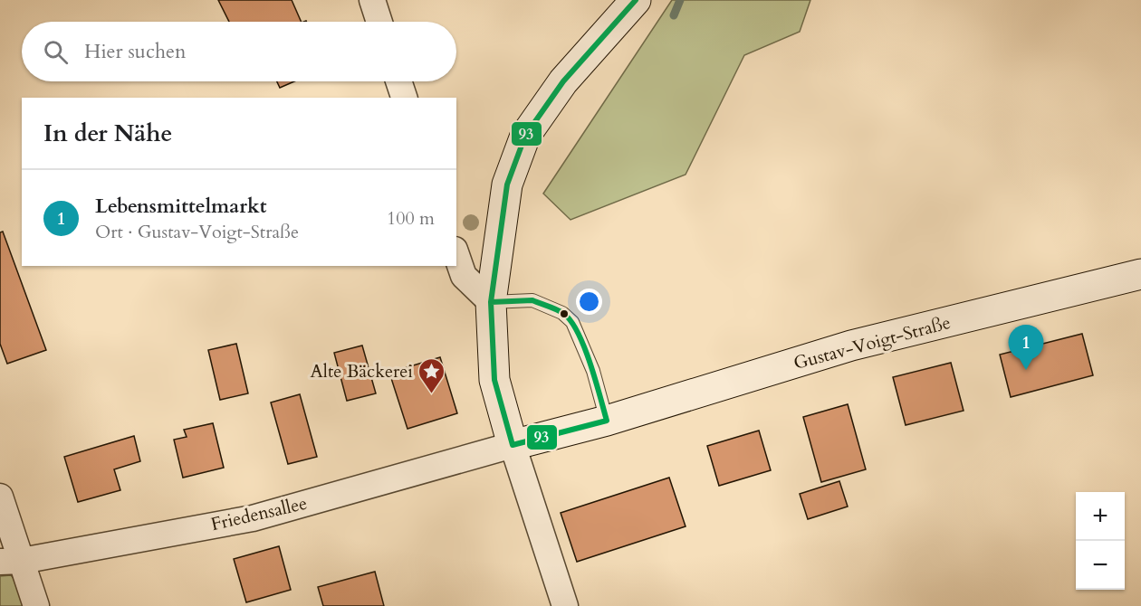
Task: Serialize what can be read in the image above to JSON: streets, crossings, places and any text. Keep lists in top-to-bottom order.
{
  "streets": {
    "street": ["Gustav-Voigt-Straße", "Friedensallee"]
  },
  "crossings": [
    ["Gustav-Voigt-Straße", "Friedensallee"]
  ],
  "places": {
    "place": ["Alte Bäckerei"]
  },
  "lines": ["transit line 93"],
  "page": {
    "search": "Hier suchen",
    "heading": "In der Nähe",
    "list": [
      {
        "mark": "1",
        "name": "Lebensmittelmarkt",
        "note": "Ort · Gustav-Voigt-Straße",
        "value": "100 m"
      }
    ],
    "pins": "1",
    "map_buttons": ["+", "−"]
  }
}
